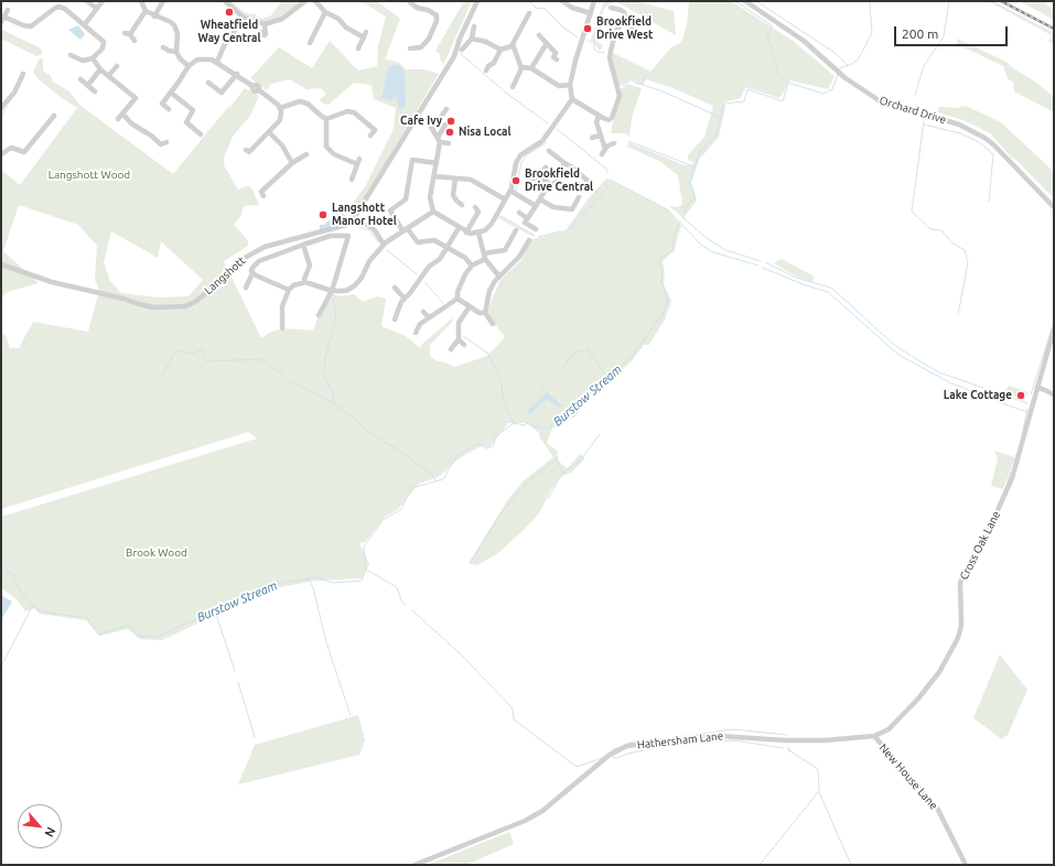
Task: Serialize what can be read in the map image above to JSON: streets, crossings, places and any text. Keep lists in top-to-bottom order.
{
  "streets": {
    "street": [
      "Orchard Drive",
      "Langshott",
      "Cross Oak Lane",
      "Hathersham Lane",
      "New House Lane"
    ]
  },
  "crossings": [
    ["Cross Oak Lane", "Hathersham Lane"],
    ["Cross Oak Lane", "New House Lane"],
    ["Hathersham Lane", "New House Lane"]
  ],
  "water": ["Burstow Stream"],
  "parks": ["Langshott Wood", "Brook Wood"],
  "places": [
    "Wheatfield Way Central",
    "Brookfield Drive West",
    "Cafe Ivy",
    "Nisa Local",
    "Brookfield Drive Central",
    "Langshott Manor Hotel",
    "Lake Cottage"
  ],
  "scale_bar": "200 m",
  "north": "bottom right"
}
